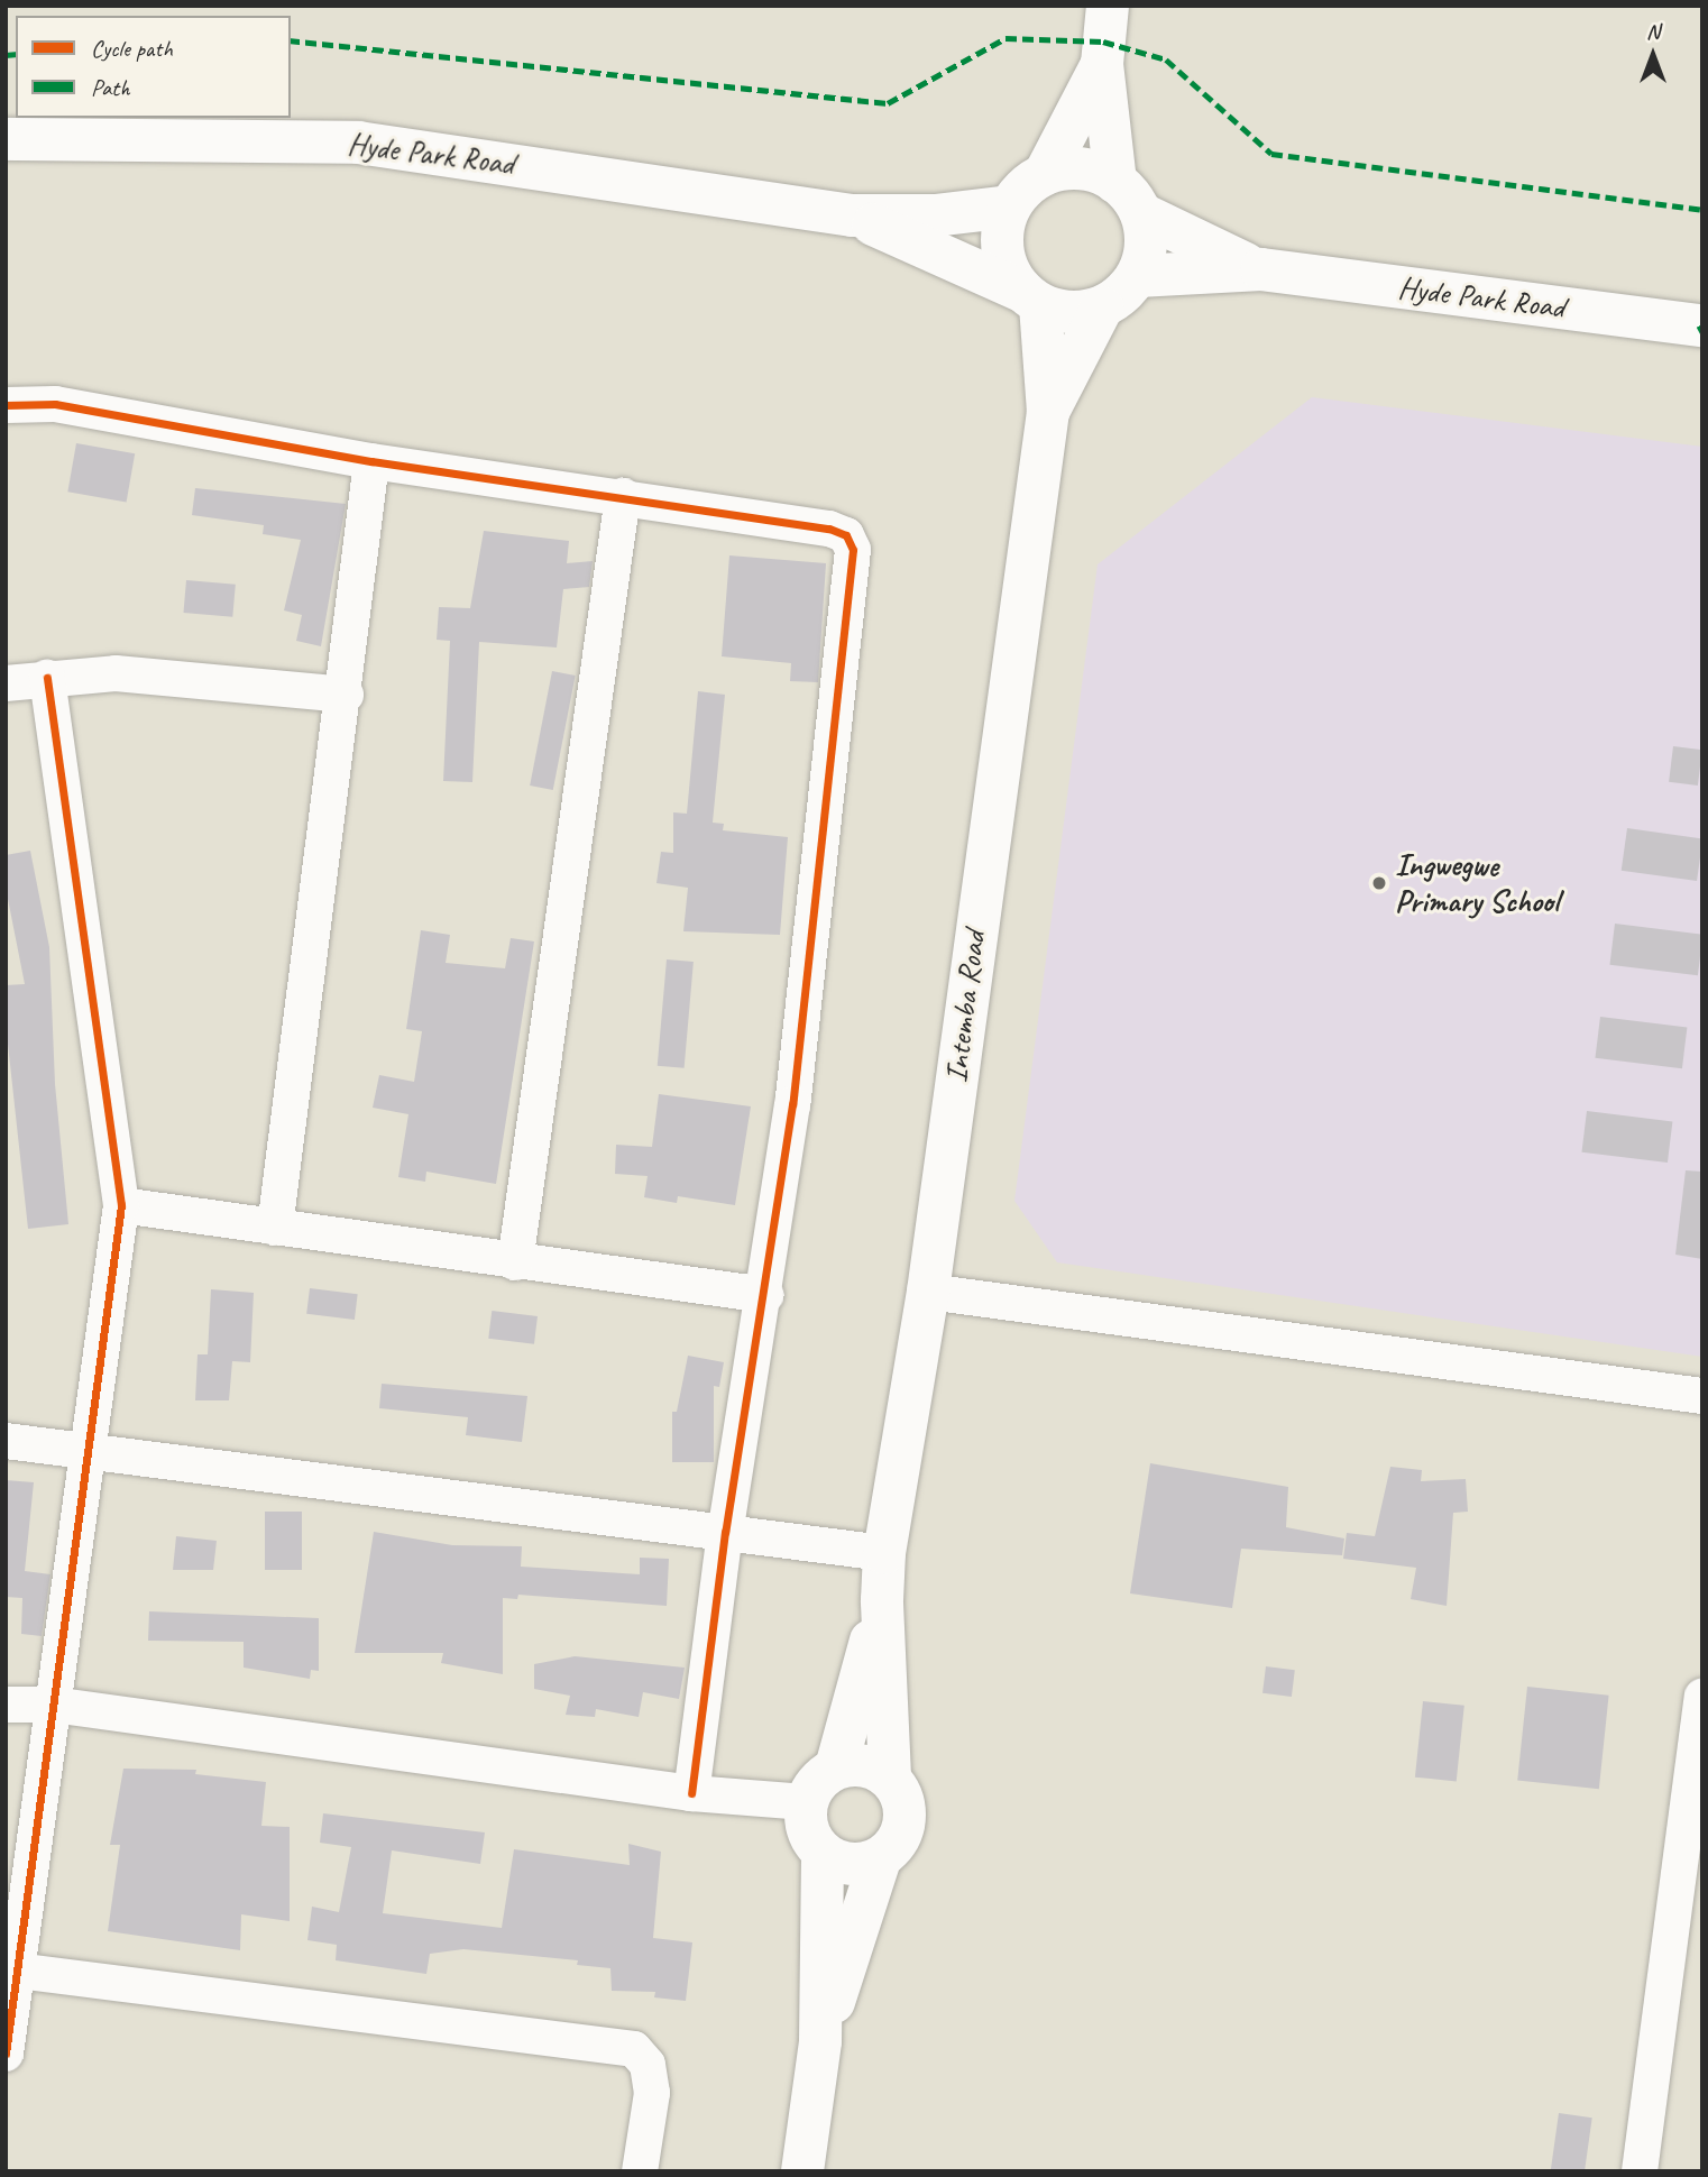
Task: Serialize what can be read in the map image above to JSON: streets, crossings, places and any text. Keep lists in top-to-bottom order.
{
  "streets": {
    "street": ["Hyde Park Road", "Intemba Road"]
  },
  "places": ["Ingwegwe Primary School"],
  "legend": ["Cycle path", "Path"],
  "north": "top"
}
